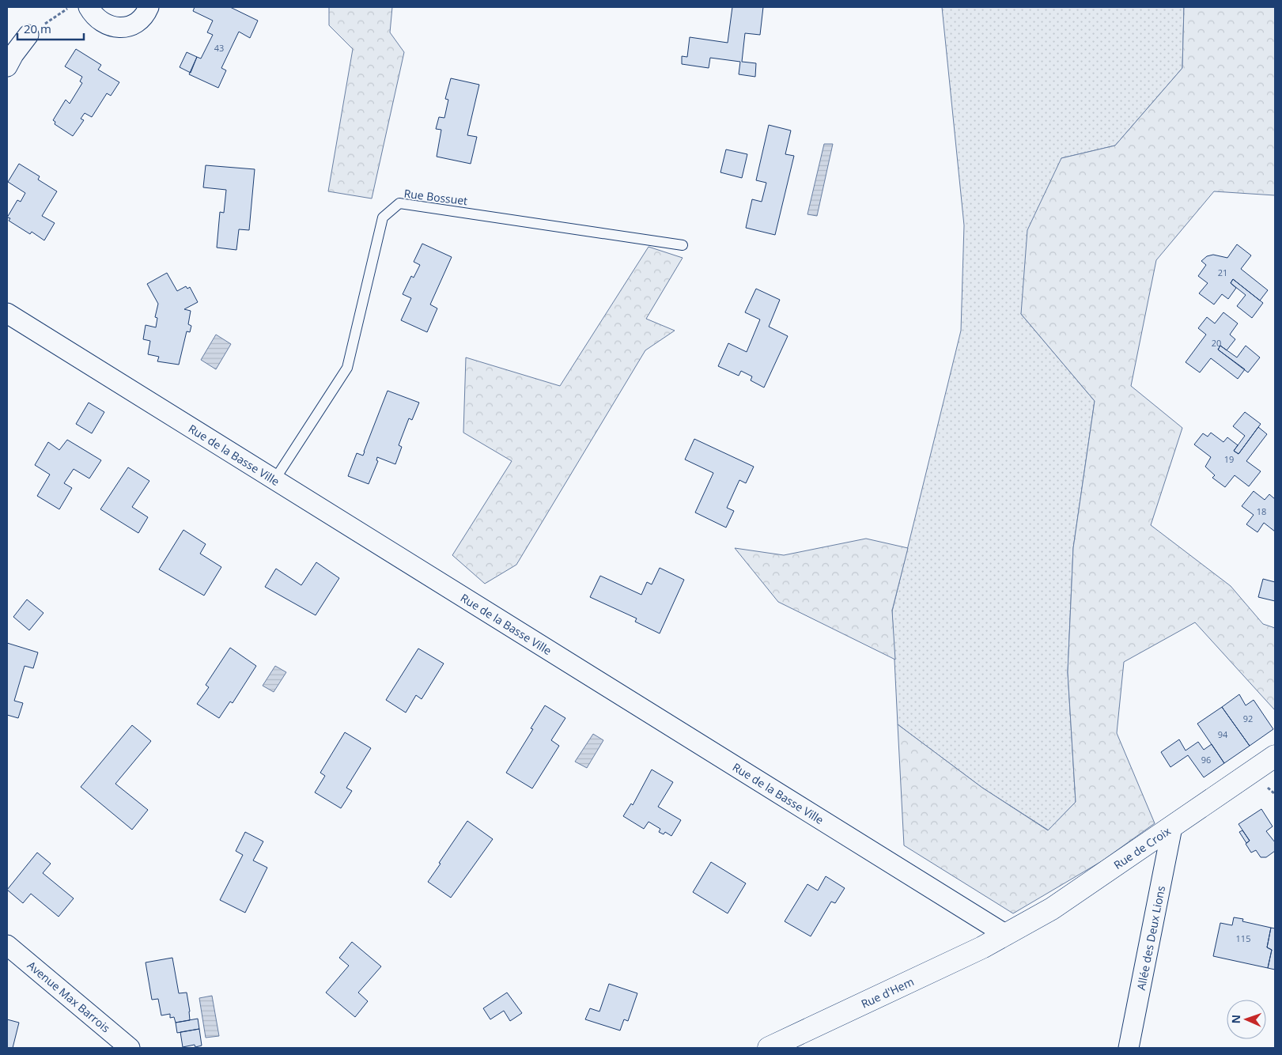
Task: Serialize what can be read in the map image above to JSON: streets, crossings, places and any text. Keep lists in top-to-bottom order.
{
  "streets": {
    "main road": ["Rue de Croix", "Rue d'Hem"],
    "street": ["Rue de la Basse Ville", "Allée des Deux Lions", "Avenue Max Barrois"],
    "lane": ["Rue Bossuet"]
  },
  "crossings": [
    ["Rue Bossuet", "Rue de la Basse Ville"],
    ["Rue de la Basse Ville", "Rue de Croix"],
    ["Rue de la Basse Ville", "Rue d'Hem"],
    ["Rue de Croix", "Allée des Deux Lions"],
    ["Rue de Croix", "Rue d'Hem"]
  ],
  "house_numbers": [
    "43",
    "21",
    "20",
    "19",
    "18",
    "92",
    "94",
    "96",
    "115"
  ],
  "scale_bar": "20 m",
  "north": "left"
}
